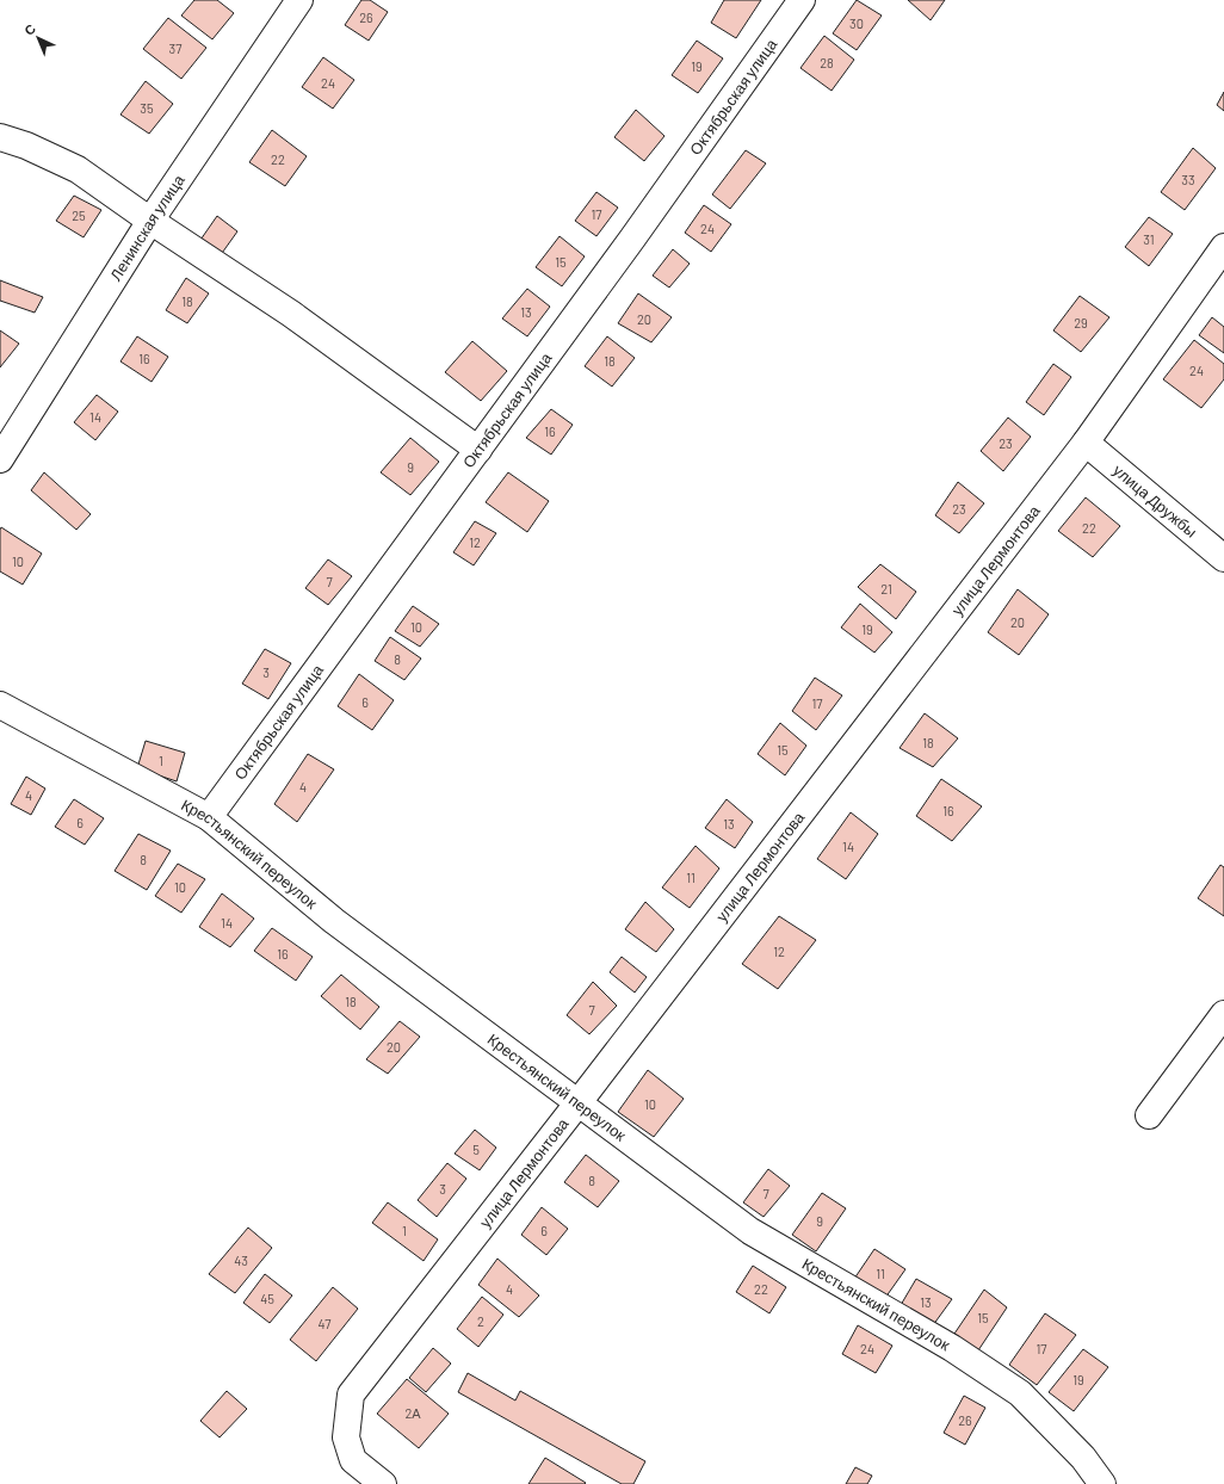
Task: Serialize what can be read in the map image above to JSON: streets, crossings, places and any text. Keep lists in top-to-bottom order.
{
  "streets": {
    "street": [
      "Октябрьская улица",
      "Ленинская улица",
      "улица Дружбы",
      "улица Лермонтова",
      "Крестьянский переулок"
    ]
  },
  "crossings": [
    ["Октябрьская улица", "Крестьянский переулок"],
    ["улица Дружбы", "улица Лермонтова"],
    ["улица Лермонтова", "Крестьянский переулок"]
  ],
  "house_numbers": [
    "26",
    "30",
    "37",
    "28",
    "19",
    "24",
    "35",
    "22",
    "33",
    "17",
    "25",
    "24",
    "31",
    "15",
    "18",
    "13",
    "20",
    "29",
    "16",
    "18",
    "24",
    "14",
    "16",
    "23",
    "9",
    "23",
    "22",
    "12",
    "10",
    "7",
    "21",
    "20",
    "10",
    "19",
    "8",
    "3",
    "6",
    "17",
    "18",
    "15",
    "1",
    "4",
    "4",
    "16",
    "6",
    "13",
    "14",
    "8",
    "11",
    "10",
    "14",
    "12",
    "16",
    "18",
    "7",
    "20",
    "10",
    "5",
    "8",
    "3",
    "7",
    "9",
    "1",
    "6",
    "43",
    "11",
    "4",
    "22",
    "45",
    "13",
    "15",
    "2",
    "47",
    "24",
    "17",
    "19",
    "2А",
    "26"
  ],
  "north": "top left"
}
